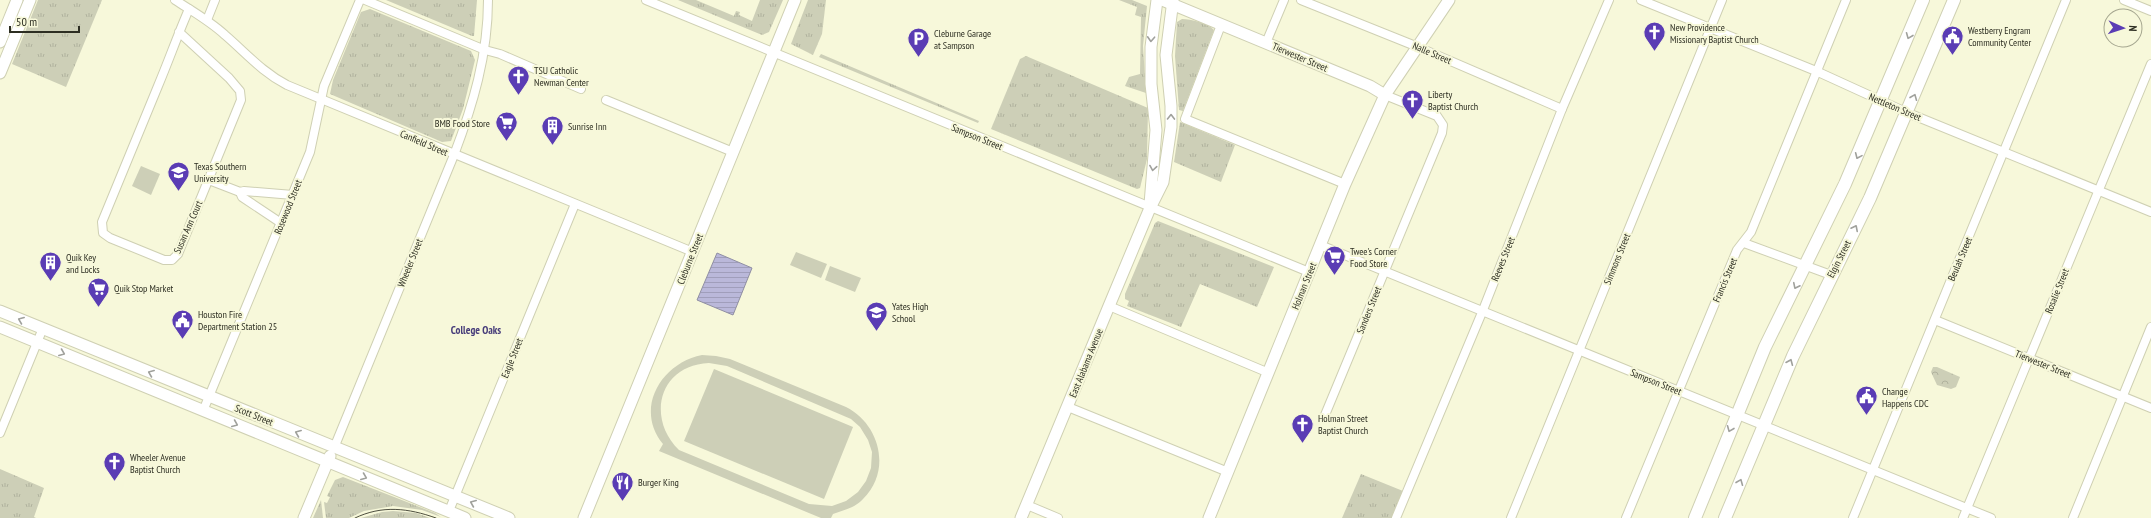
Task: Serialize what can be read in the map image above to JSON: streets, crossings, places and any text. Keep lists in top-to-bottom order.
{
  "streets": {
    "main road": [
      "Tierwester Street",
      "Cleburne Street",
      "Elgin Street",
      "Wheeler Street",
      "Holman Street",
      "East Alabama Avenue",
      "Scott Street"
    ],
    "street": [
      "Nalle Street",
      "Nettleton Street",
      "Sampson Street",
      "Canfield Street",
      "Rosewood Street",
      "Susan Ann Court",
      "Reeves Street",
      "Simmons Street",
      "Beulah Street",
      "Francis Street",
      "Rosalie Street",
      "Sanders Street",
      "Eagle Street"
    ]
  },
  "crossings": [
    ["Nalle Street", "Reeves Street"],
    ["Nalle Street", "Holman Street"],
    ["Tierwester Street", "Beulah Street"],
    ["Tierwester Street", "Holman Street"],
    ["Tierwester Street", "Rosalie Street"],
    ["Tierwester Street", "Sanders Street"],
    ["Tierwester Street", "East Alabama Avenue"],
    ["Nettleton Street", "Simmons Street"],
    ["Nettleton Street", "Elgin Street"],
    ["Nettleton Street", "Beulah Street"],
    ["Nettleton Street", "Francis Street"],
    ["Nettleton Street", "Rosalie Street"],
    ["Sampson Street", "Cleburne Street"],
    ["Sampson Street", "Reeves Street"],
    ["Sampson Street", "Simmons Street"],
    ["Sampson Street", "Elgin Street"],
    ["Sampson Street", "Beulah Street"],
    ["Sampson Street", "Francis Street"],
    ["Sampson Street", "Holman Street"],
    ["Sampson Street", "Rosalie Street"],
    ["Sampson Street", "Sanders Street"],
    ["Sampson Street", "East Alabama Avenue"],
    ["Canfield Street", "Rosewood Street"],
    ["Canfield Street", "Susan Ann Court"],
    ["Canfield Street", "Cleburne Street"],
    ["Canfield Street", "Wheeler Street"],
    ["Canfield Street", "Eagle Street"],
    ["Rosewood Street", "Scott Street"],
    ["Wheeler Street", "Scott Street"],
    ["Eagle Street", "Scott Street"]
  ],
  "districts": ["College Oaks"],
  "places": {
    "church": [
      "New Providence Missionary Baptist Church",
      "TSU Catholic Newman Center",
      "Liberty Baptist Church",
      "Holman Street Baptist Church",
      "Wheeler Avenue Baptist Church"
    ],
    "public building": ["Westberry Engram Community Center", "Houston Fire Department Station 25", "Change Happens CDC"],
    "parking": ["Cleburne Garage at Sampson"],
    "supermarket": ["BMB Food Store", "Twee's Corner Food Store", "Quik Stop Market"],
    "building": ["Sunrise Inn", "Quik Key and Locks"],
    "school or university": ["Texas Southern University", "Yates High School"],
    "restaurant": ["Burger King"]
  },
  "scale_bar": "50 m",
  "north": "right"
}
